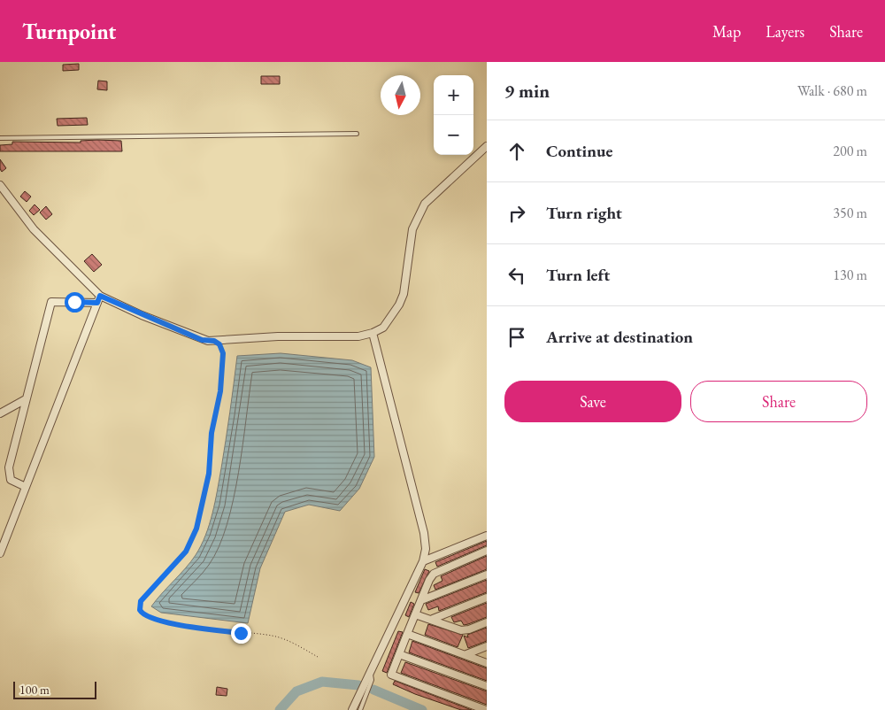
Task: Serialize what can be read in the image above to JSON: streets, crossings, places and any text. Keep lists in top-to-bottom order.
{
  "scale_bar": "100 m",
  "north": "bottom",
  "page": {
    "header": "Turnpoint",
    "nav": ["Map", "Layers", "Share"],
    "heading": ["9 min", "Walk · 680 m"],
    "map_buttons": ["+", "−"],
    "list": [
      ["Continue", "200 m"],
      ["Turn right", "350 m"],
      ["Turn left", "130 m"],
      "Arrive at destination"
    ],
    "buttons": ["Save", "Share"],
    "scale": "100 m"
  }
}
